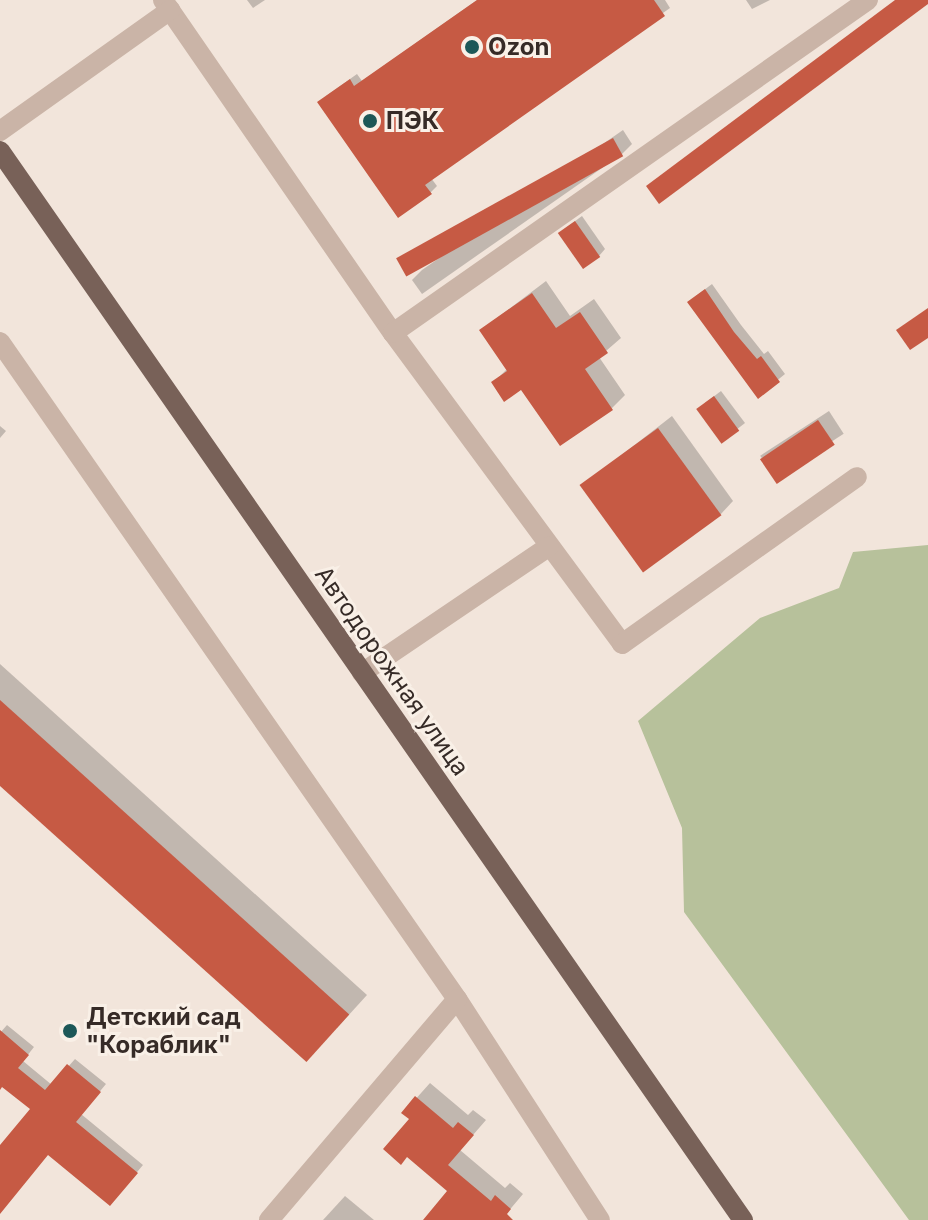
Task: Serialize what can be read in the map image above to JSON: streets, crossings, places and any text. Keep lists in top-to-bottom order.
{
  "streets": {
    "main road": ["Автодорожная улица"]
  },
  "places": ["Ozon", "ПЭК", "Детский сад \"Кораблик\""]
}
